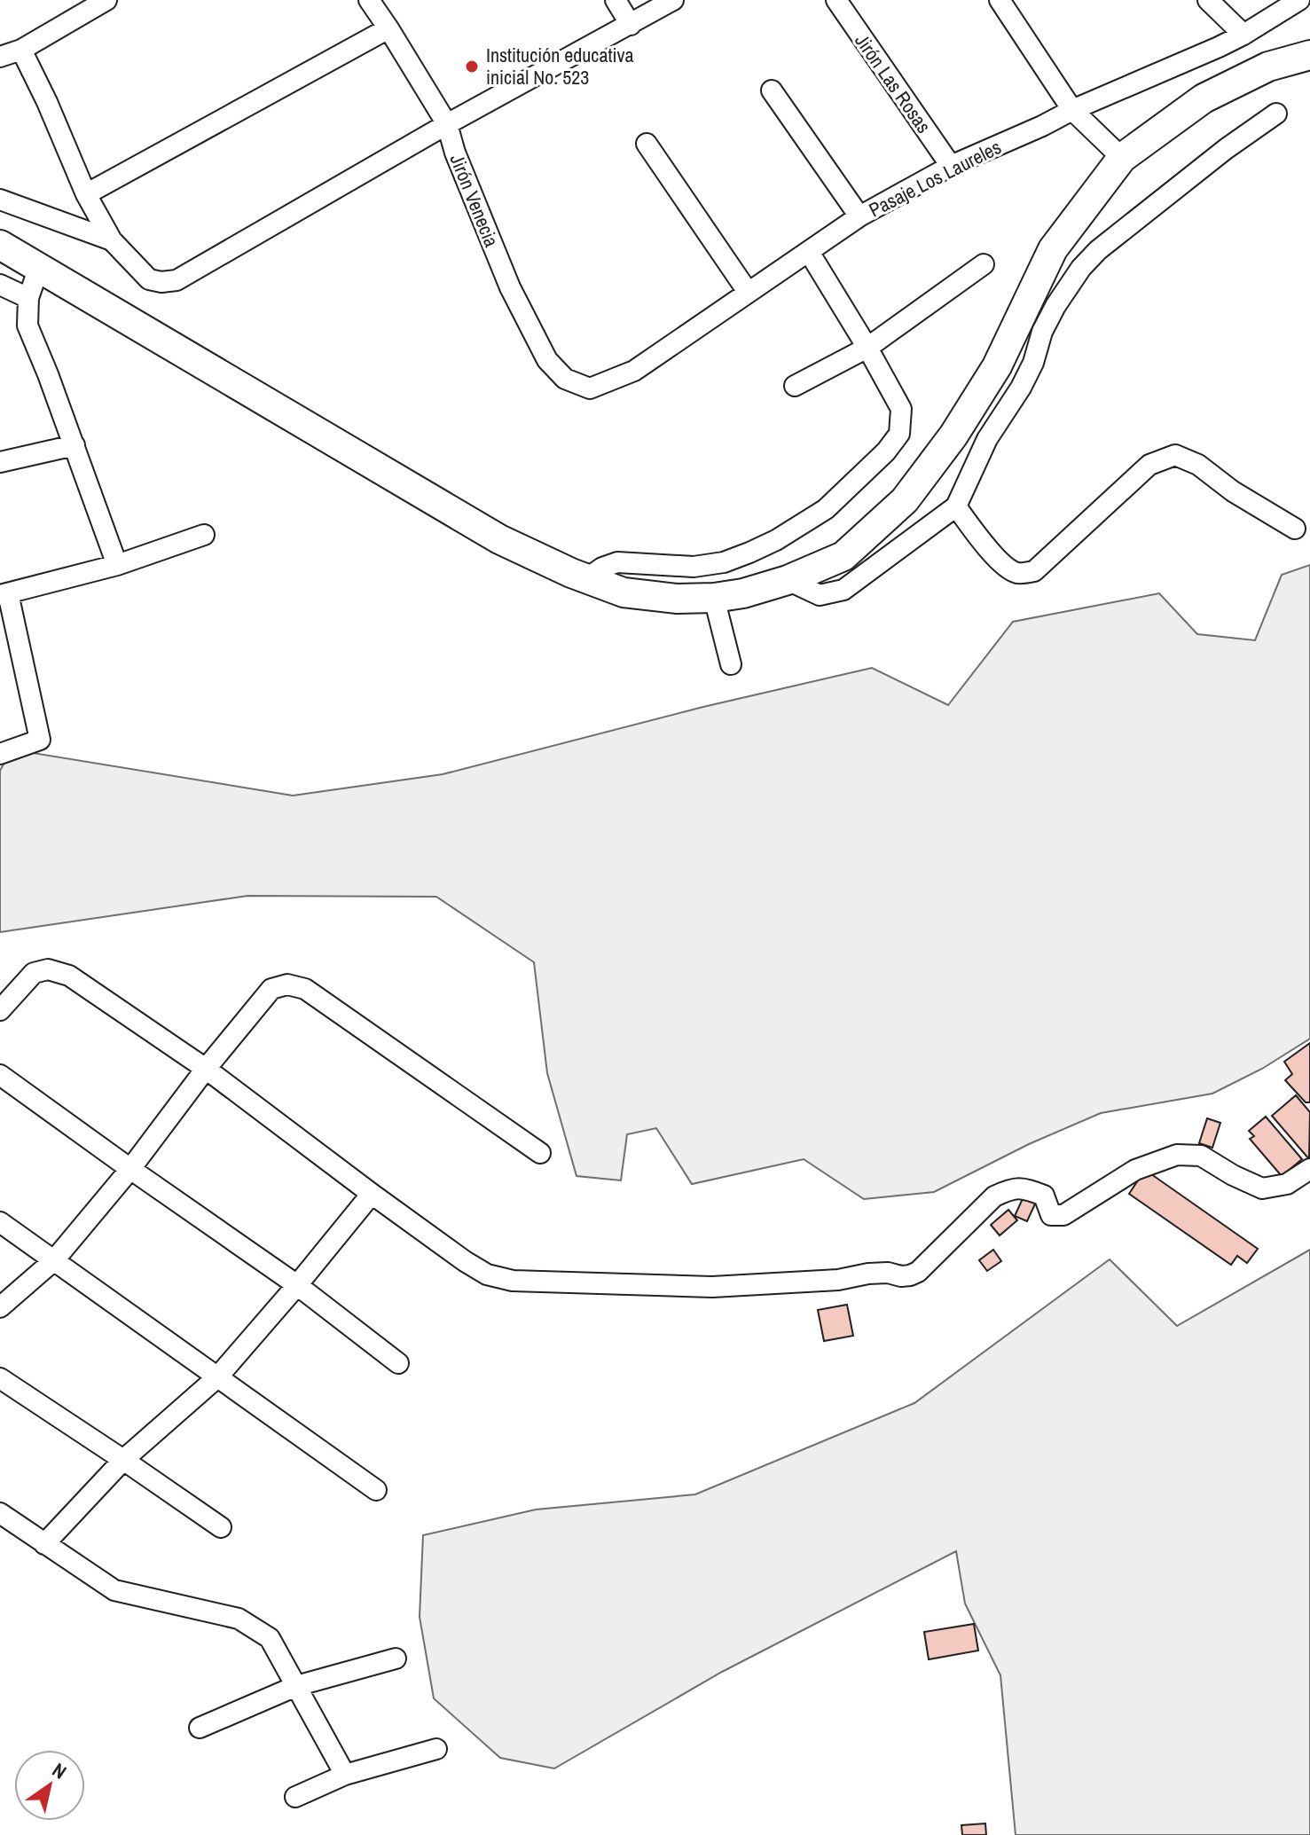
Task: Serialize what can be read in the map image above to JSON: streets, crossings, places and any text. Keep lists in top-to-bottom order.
{
  "streets": {
    "street": ["Jirón Las Rosas", "Pasaje Los Laureles", "Jirón Venecia"]
  },
  "crossings": [
    ["Jirón Las Rosas", "Pasaje Los Laureles"],
    ["Pasaje Los Laureles", "Jirón Venecia"]
  ],
  "places": ["Institución educativa inicial No. 523"],
  "north": "top right"
}
